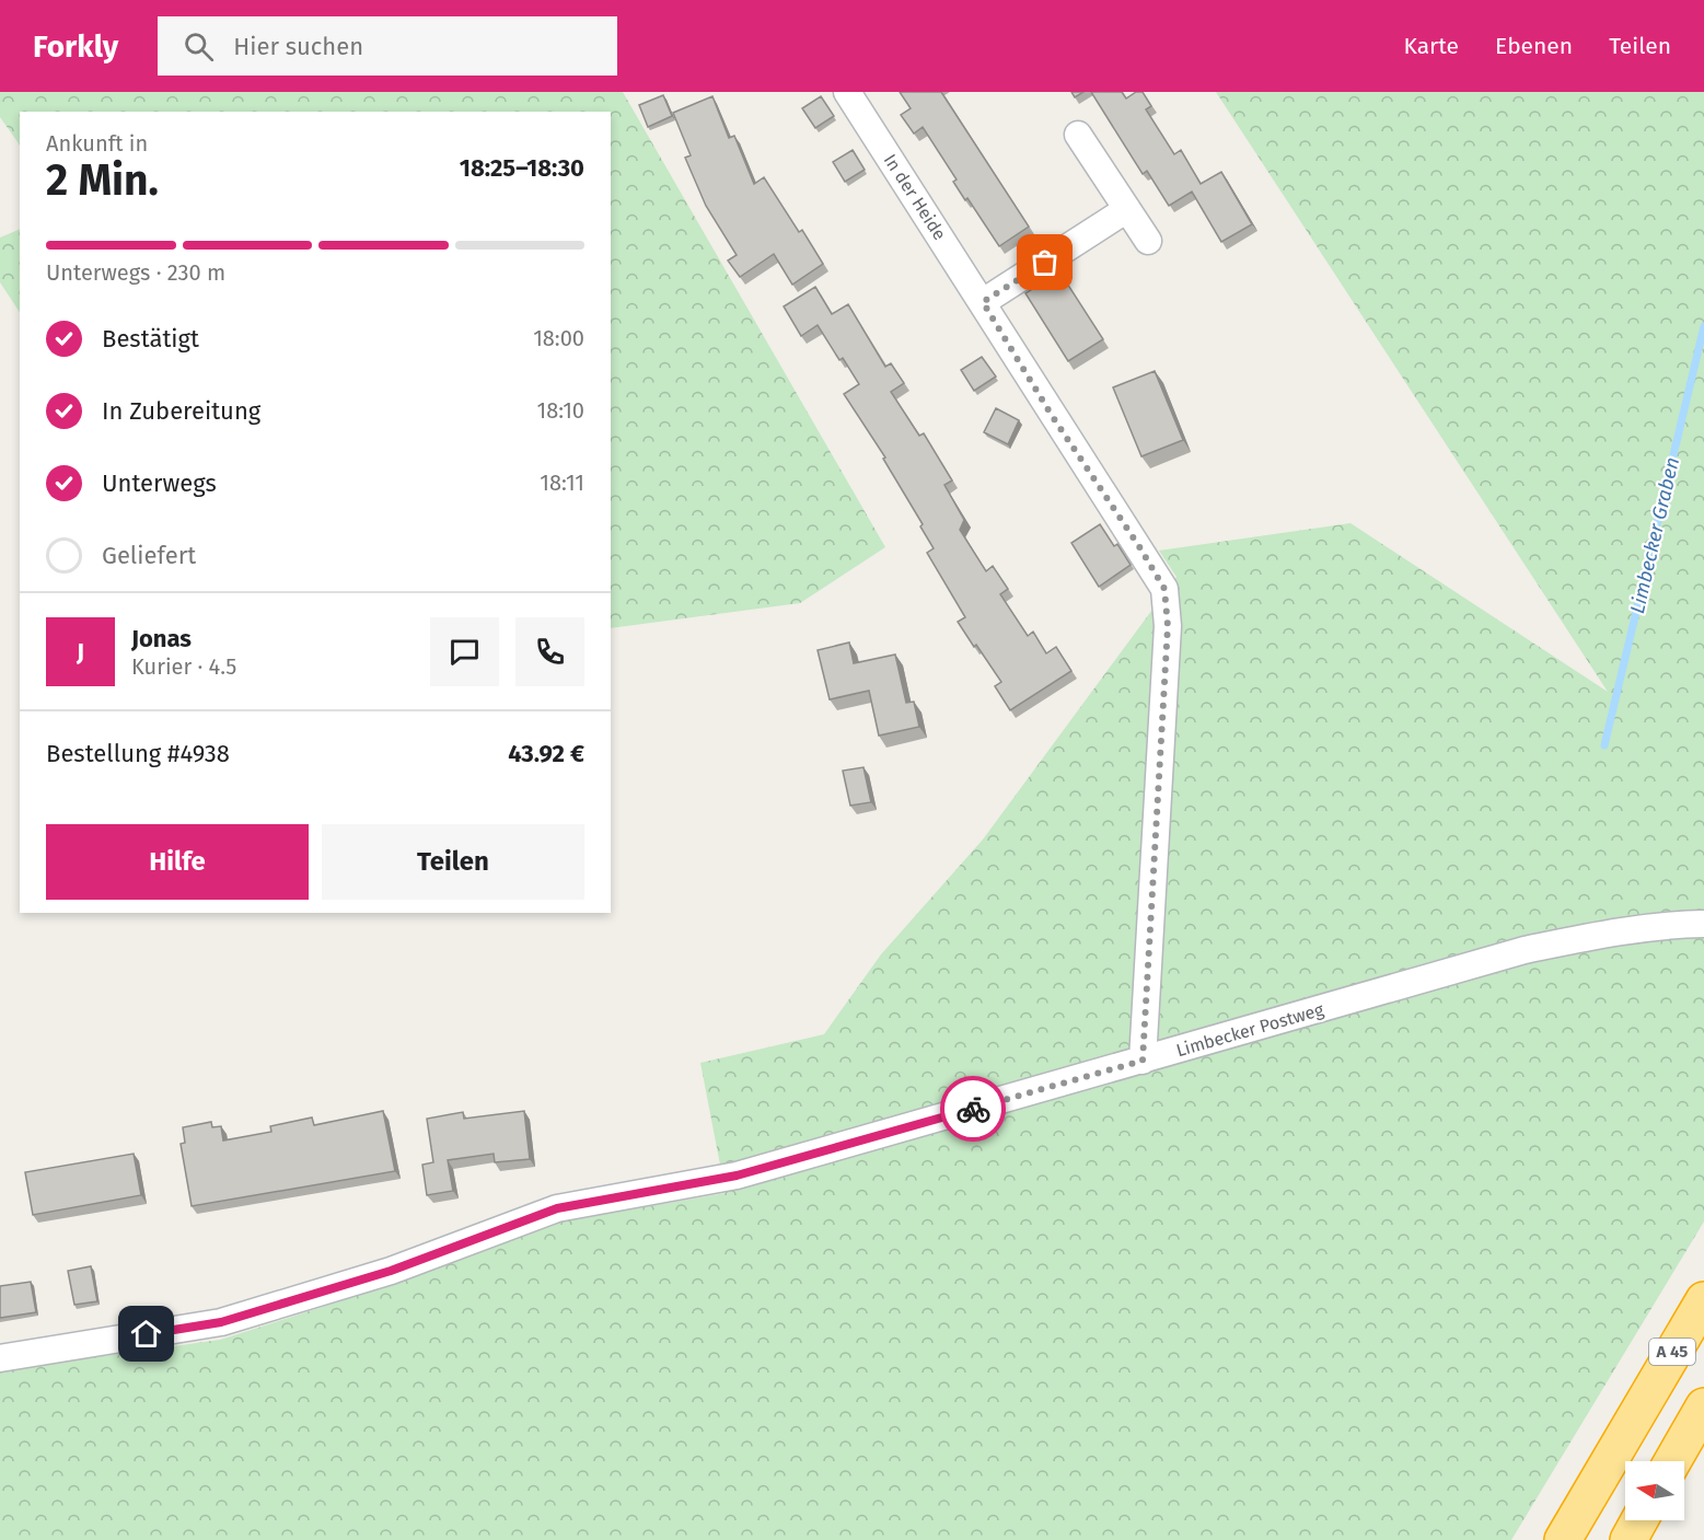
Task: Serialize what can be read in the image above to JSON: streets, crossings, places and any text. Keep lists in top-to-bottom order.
{
  "streets": {
    "highway": ["A 45"],
    "street": ["In der Heide", "Limbecker Postweg"]
  },
  "crossings": [
    ["In der Heide", "Limbecker Postweg"]
  ],
  "water": ["Limbecker Graben"],
  "north": "left",
  "page": {
    "header": "Forkly",
    "search": "Hier suchen",
    "nav": ["Karte", "Ebenen", "Teilen"],
    "heading": ["2 Min.", "Ankunft in", "18:25–18:30"],
    "panel": [
      "Jonas",
      "Kurier · 4.5",
      "Bestellung #4938",
      "43.92 €"
    ],
    "bar": "Unterwegs · 230 m",
    "list": [
      ["Bestätigt", "18:00"],
      ["In Zubereitung", "18:10"],
      ["Unterwegs", "18:11"],
      "Geliefert"
    ],
    "round": "J",
    "buttons": ["Hilfe", "Teilen"]
  }
}
